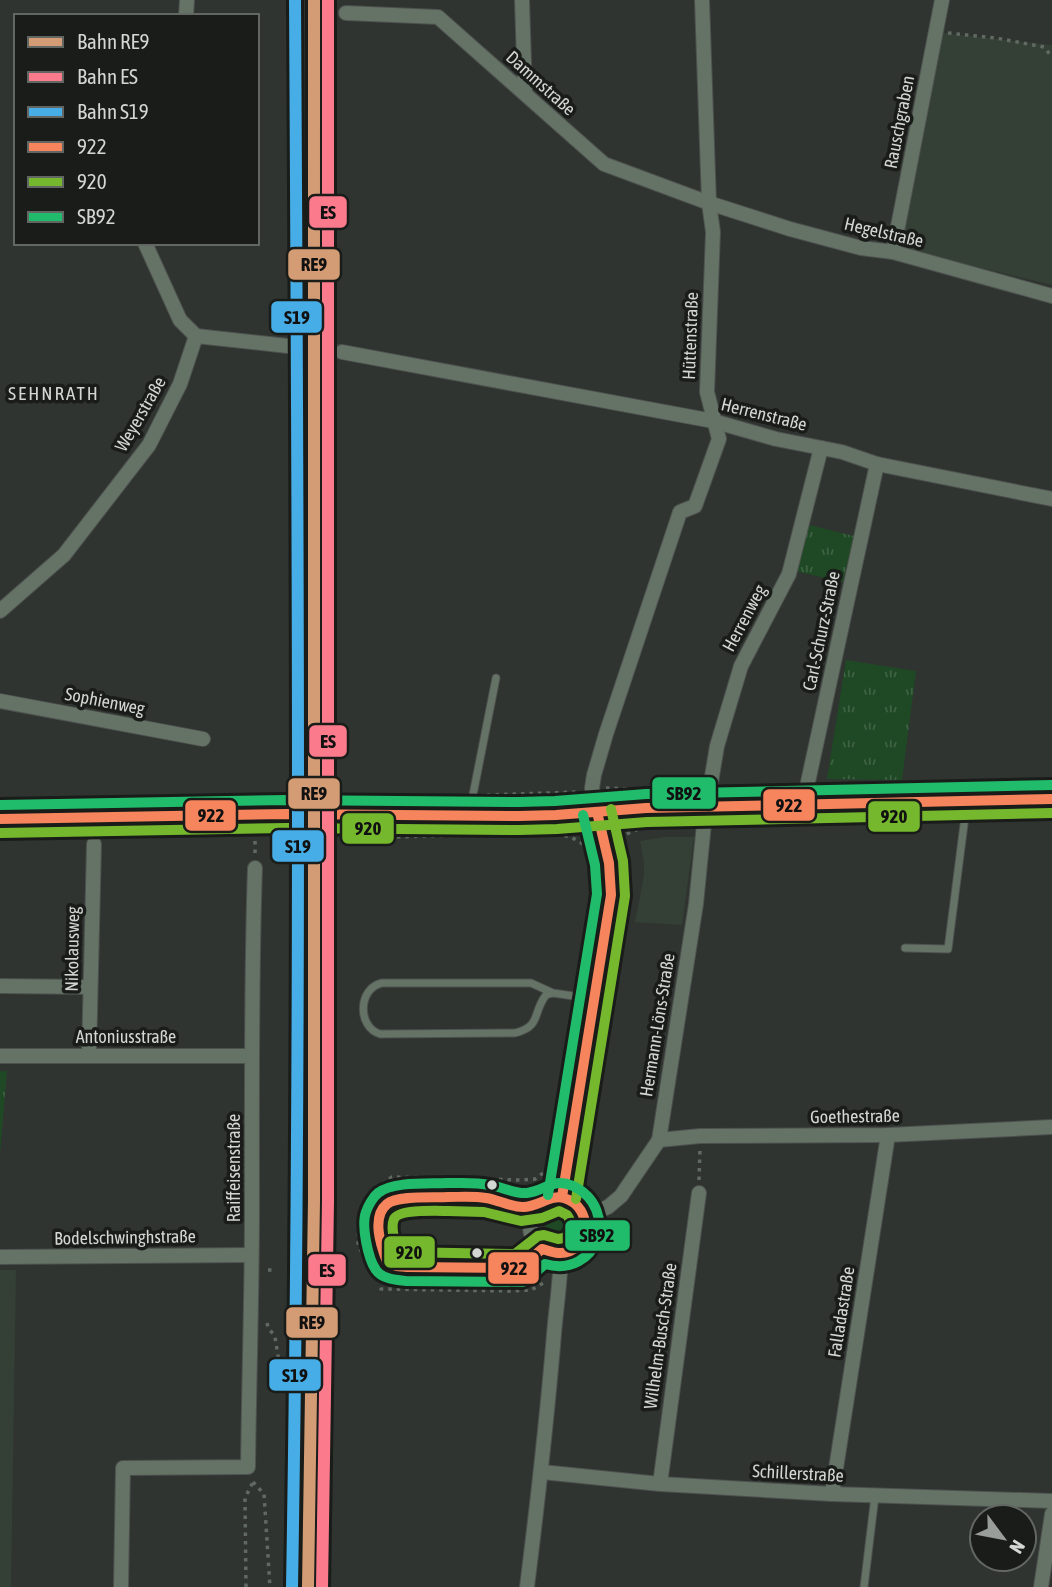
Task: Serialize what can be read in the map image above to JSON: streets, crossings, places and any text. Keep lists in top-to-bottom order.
{
  "streets": {
    "street": [
      "Dammstraße",
      "Rauschgraben",
      "Hegelstraße",
      "Hüttenstraße",
      "Weyerstraße",
      "Herrenstraße",
      "Herrenweg",
      "Carl-Schurz-Straße",
      "Sophienweg",
      "Nikolausweg",
      "Hermann-Löns-Straße",
      "Antoniusstraße",
      "Goethestraße",
      "Raiffeisenstraße",
      "Bodelschwinghstraße",
      "Falladastraße",
      "Wilhelm-Busch-Straße",
      "Schillerstraße"
    ]
  },
  "crossings": [
    ["Dammstraße", "Hegelstraße"],
    ["Dammstraße", "Hüttenstraße"],
    ["Rauschgraben", "Hegelstraße"],
    ["Hegelstraße", "Hüttenstraße"],
    ["Hüttenstraße", "Herrenstraße"],
    ["Hüttenstraße", "Hermann-Löns-Straße"],
    ["Herrenstraße", "Herrenweg"],
    ["Herrenstraße", "Carl-Schurz-Straße"],
    ["Herrenweg", "Hermann-Löns-Straße"],
    ["Nikolausweg", "Antoniusstraße"],
    ["Hermann-Löns-Straße", "Goethestraße"],
    ["Antoniusstraße", "Raiffeisenstraße"],
    ["Goethestraße", "Falladastraße"],
    ["Raiffeisenstraße", "Bodelschwinghstraße"],
    ["Falladastraße", "Schillerstraße"],
    ["Wilhelm-Busch-Straße", "Schillerstraße"]
  ],
  "districts": ["SEHNRATH"],
  "lines": [
    "rail line RE9",
    "rail line ES",
    "rail line S19",
    "transit line SB92",
    "transit line 922",
    "transit line 920"
  ],
  "legend": [
    "Bahn RE9",
    "Bahn ES",
    "Bahn S19",
    "922",
    "920",
    "SB92"
  ],
  "north": "bottom right"
}
